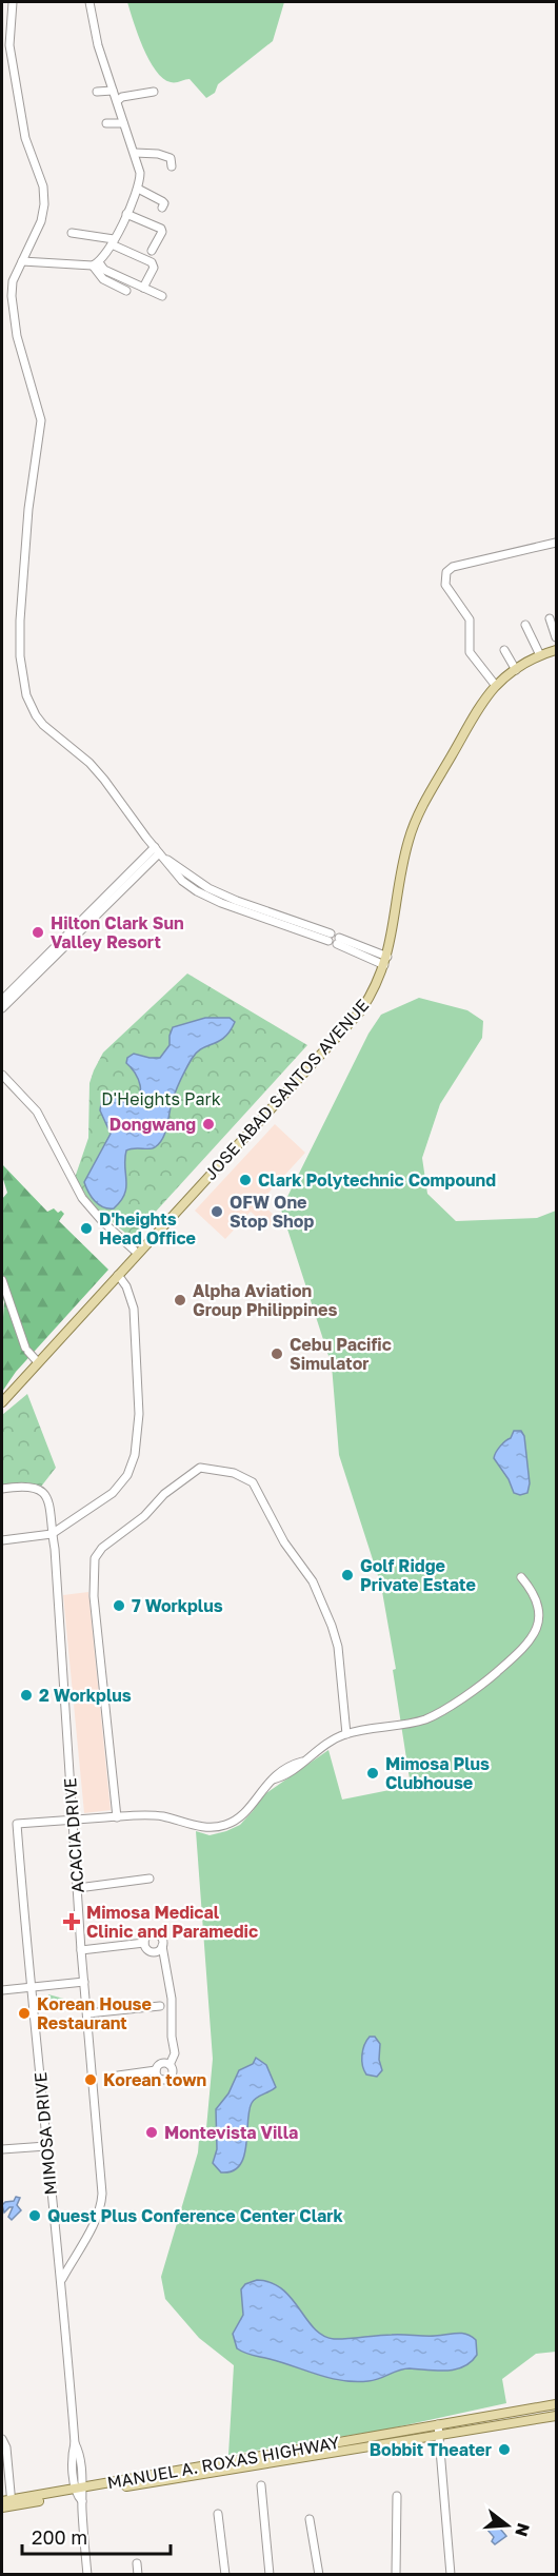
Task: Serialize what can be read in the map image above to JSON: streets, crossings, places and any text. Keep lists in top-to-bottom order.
{
  "streets": {
    "main road": ["JOSE ABAD SANTOS AVENUE", "MANUEL A. ROXAS HIGHWAY"],
    "street": ["ACACIA DRIVE", "MIMOSA DRIVE"]
  },
  "crossings": [
    ["ACACIA DRIVE", "MIMOSA DRIVE"],
    ["MIMOSA DRIVE", "MANUEL A. ROXAS HIGHWAY"]
  ],
  "parks": ["D'Heights Park"],
  "places": {
    "other": [
      "Hilton Clark Sun Valley Resort",
      "Dongwang",
      "Clark Polytechnic Compound",
      "OFW One Stop Shop",
      "D'heights Head Office",
      "Alpha Aviation Group Philippines",
      "Cebu Pacific Simulator",
      "Golf Ridge Private Estate",
      "7 Workplus",
      "2 Workplus",
      "Mimosa Plus Clubhouse",
      "Korean House Restaurant",
      "Korean town",
      "Montevista Villa",
      "Quest Plus Conference Center Clark",
      "Bobbit Theater"
    ],
    "health": ["Mimosa Medical Clinic and Paramedic"]
  },
  "scale_bar": "200 m",
  "north": "right"
}
